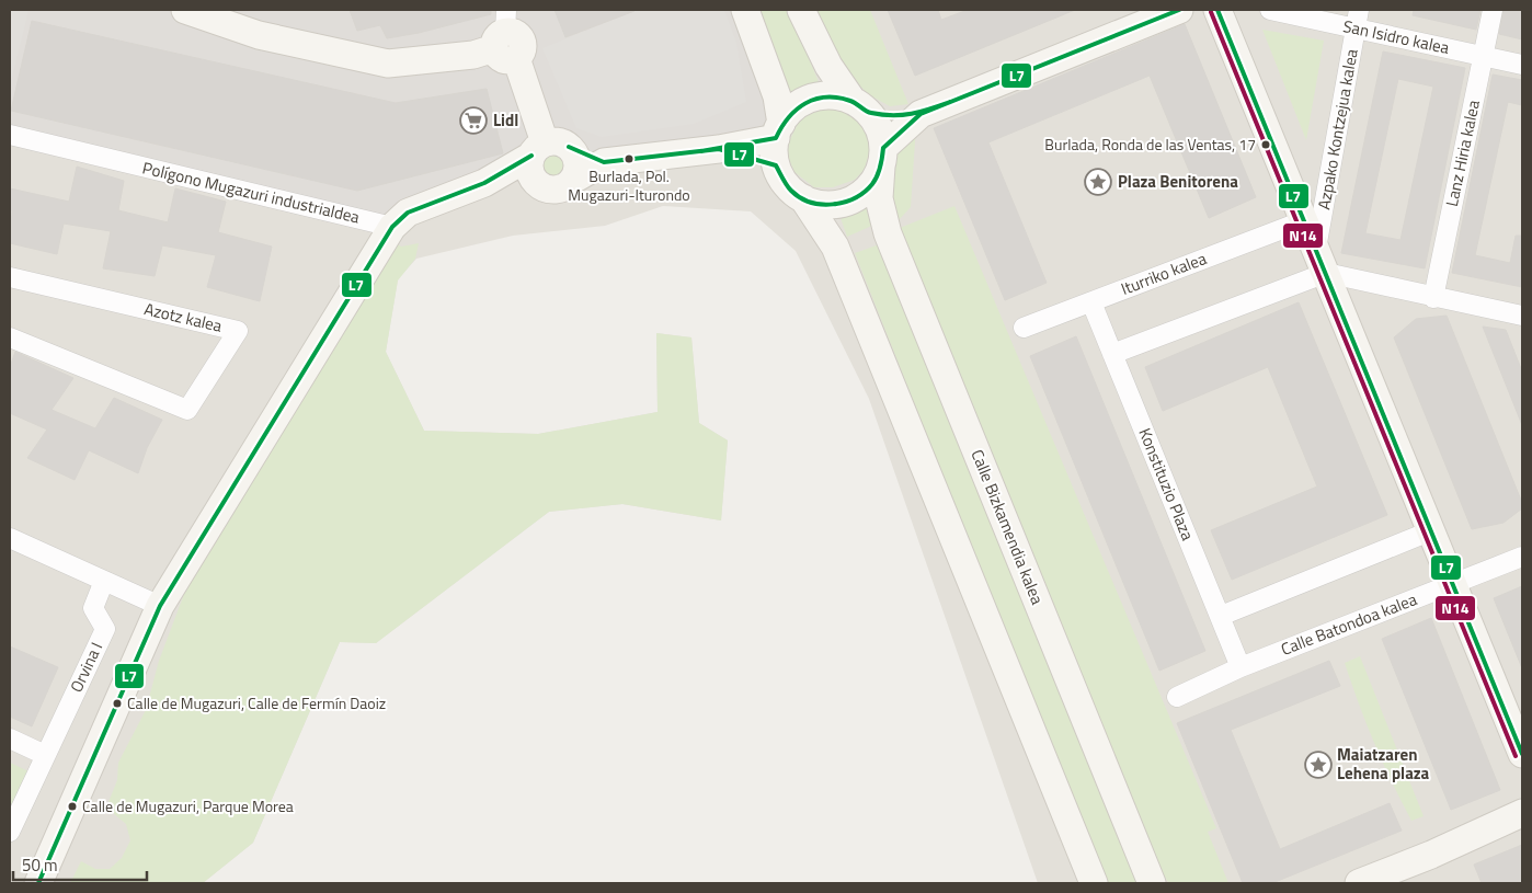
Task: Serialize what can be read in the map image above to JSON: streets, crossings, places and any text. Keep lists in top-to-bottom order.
{
  "streets": {
    "main road": ["Calle Bizkamendia kalea"],
    "street": [
      "San Isidro kalea",
      "Azpako Kontzejua kalea",
      "Lanz Hiria kalea",
      "Polígono Mugazuri industrialdea",
      "Iturriko kalea",
      "Azotz kalea",
      "Konstituzio Plaza",
      "Calle Batondoa kalea",
      "Orvina I"
    ]
  },
  "crossings": [
    ["San Isidro kalea", "Azpako Kontzejua kalea"],
    ["San Isidro kalea", "Lanz Hiria kalea"],
    ["Iturriko kalea", "Konstituzio Plaza"],
    ["Konstituzio Plaza", "Calle Batondoa kalea"]
  ],
  "places": {
    "supermarket": ["Lidl"],
    "other": [
      "Burlada, Ronda de las Ventas, 17",
      "Burlada, Pol. Mugazuri-Iturondo",
      "Calle de Mugazuri, Calle de Fermín Daoiz",
      "Calle de Mugazuri, Parque Morea"
    ],
    "place": ["Plaza Benitorena", "Maiatzaren Lehena plaza"]
  },
  "lines": ["transit line L7", "transit line N14"],
  "scale_bar": "50 m"
}
